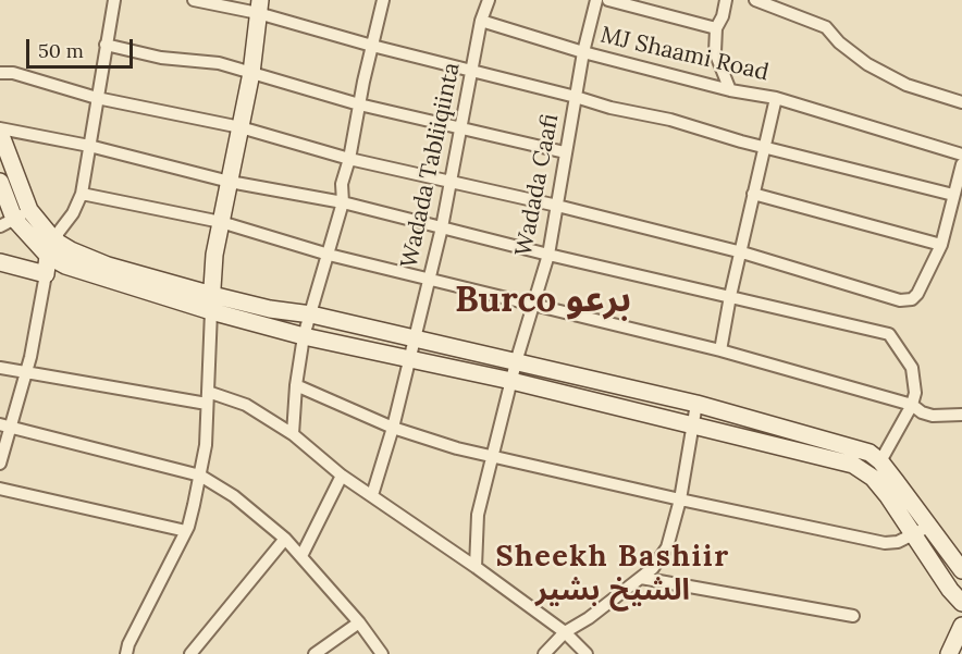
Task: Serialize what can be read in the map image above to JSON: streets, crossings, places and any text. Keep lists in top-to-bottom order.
{
  "streets": {
    "street": ["MJ Shaami Road", "Wadada Tabliiqiinta", "Wadada Caafi"]
  },
  "crossings": [
    ["MJ Shaami Road", "Wadada Tabliiqiinta"],
    ["MJ Shaami Road", "Wadada Caafi"]
  ],
  "districts": ["Burco برعو", "Sheekh Bashiir الشيخ بشير"],
  "scale_bar": "50 m"
}
